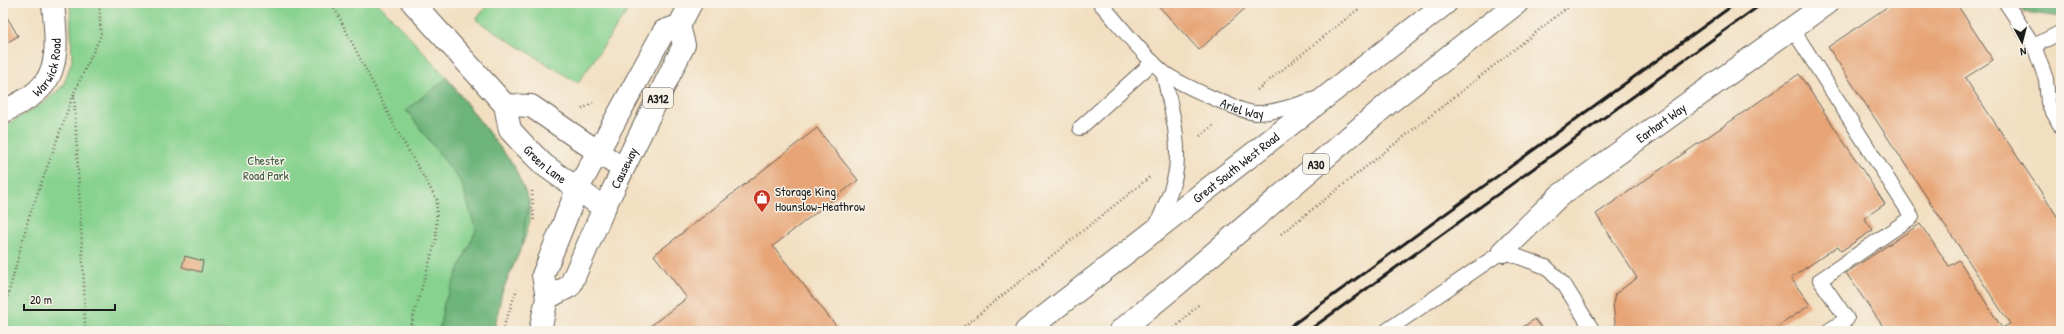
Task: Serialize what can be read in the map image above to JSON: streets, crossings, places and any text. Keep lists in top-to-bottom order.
{
  "streets": {
    "main road": [
      "Warwick Road",
      "A312",
      "Earhart Way",
      "Green Lane",
      "A30",
      "Causeway",
      "Great South West Road"
    ],
    "lane": ["Ariel Way"]
  },
  "crossings": [
    ["A312", "Green Lane"],
    ["A312", "Causeway"],
    ["Ariel Way", "Great South West Road"],
    ["Green Lane", "Causeway"]
  ],
  "parks": ["Chester Road Park"],
  "places": {
    "shop": ["Storage King Hounslow-Heathrow"]
  },
  "scale_bar": "20 m",
  "north": "bottom"
}
